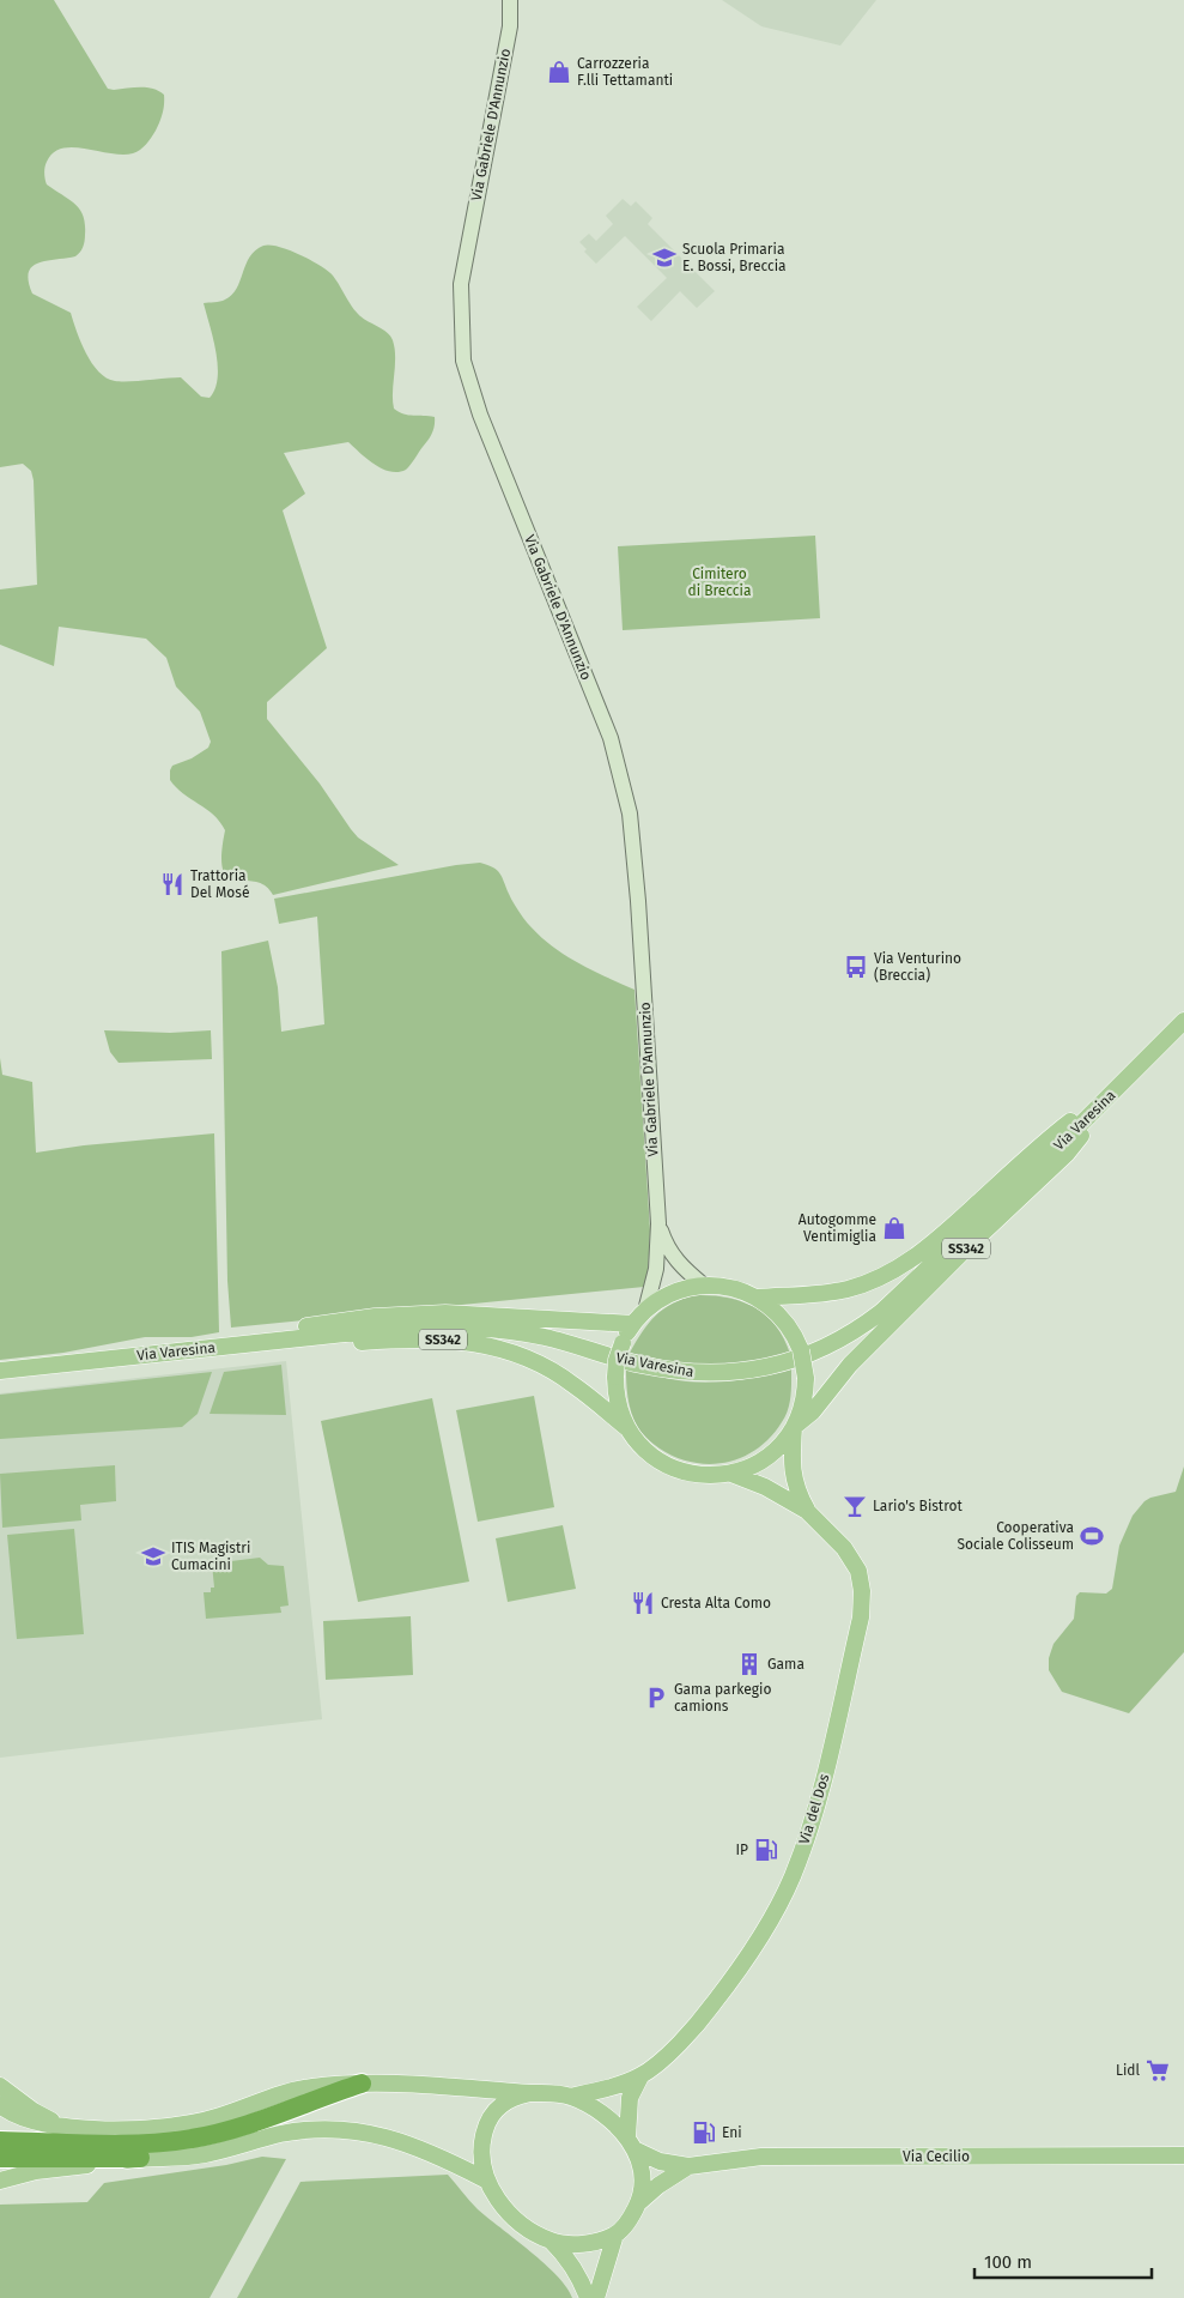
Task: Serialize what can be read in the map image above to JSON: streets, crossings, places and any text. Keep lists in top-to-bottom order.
{
  "streets": {
    "main road": [
      "Via Gabriele D'Annunzio",
      "Via Varesina",
      "SS342",
      "Via del Dos",
      "Via Cecilio"
    ]
  },
  "crossings": [
    ["Via Gabriele D'Annunzio", "SS342"],
    ["Via Gabriele D'Annunzio", "Via del Dos"],
    ["Via Varesina", "SS342"],
    ["SS342", "Via del Dos"],
    ["Via del Dos", "Via Cecilio"]
  ],
  "parks": ["Cimitero di Breccia"],
  "places": {
    "shop": ["Carrozzeria F.lli Tettamanti", "Autogomme Ventimiglia"],
    "school or university": ["Scuola Primaria E. Bossi, Breccia", "ITIS Magistri Cumacini"],
    "restaurant": ["Trattoria Del Mosé", "Cresta Alta Como"],
    "bus stop": ["Via Venturino (Breccia)"],
    "bar": ["Lario's Bistrot"],
    "sports": ["Cooperativa Sociale Colisseum"],
    "building": ["Gama"],
    "parking": ["Gama parkegio camions"],
    "fuel station": ["IP", "Eni"],
    "supermarket": ["Lidl"]
  },
  "scale_bar": "100 m"
}
